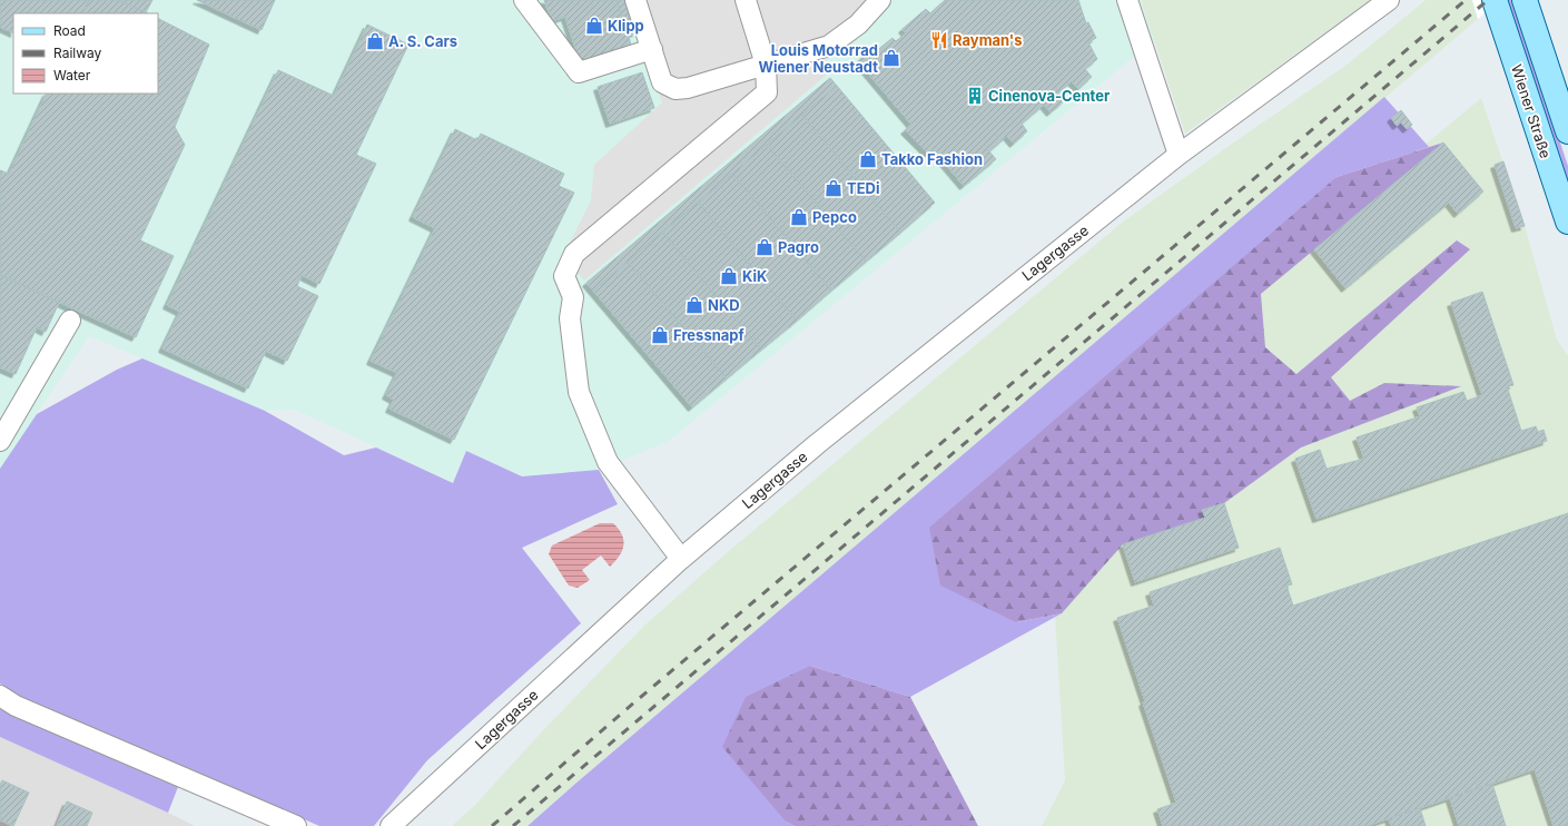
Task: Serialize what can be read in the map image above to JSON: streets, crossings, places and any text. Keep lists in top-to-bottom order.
{
  "streets": {
    "main road": ["Wiener Straße"],
    "street": ["Lagergasse"]
  },
  "places": {
    "shop": [
      "Klipp",
      "A. S. Cars",
      "Louis Motorrad Wiener Neustadt",
      "Takko Fashion",
      "TEDi",
      "Pepco",
      "Pagro",
      "KiK",
      "NKD",
      "Fressnapf"
    ],
    "restaurant": ["Rayman's"],
    "building": ["Cinenova-Center"]
  },
  "legend": ["Road", "Railway", "Water"]
}
